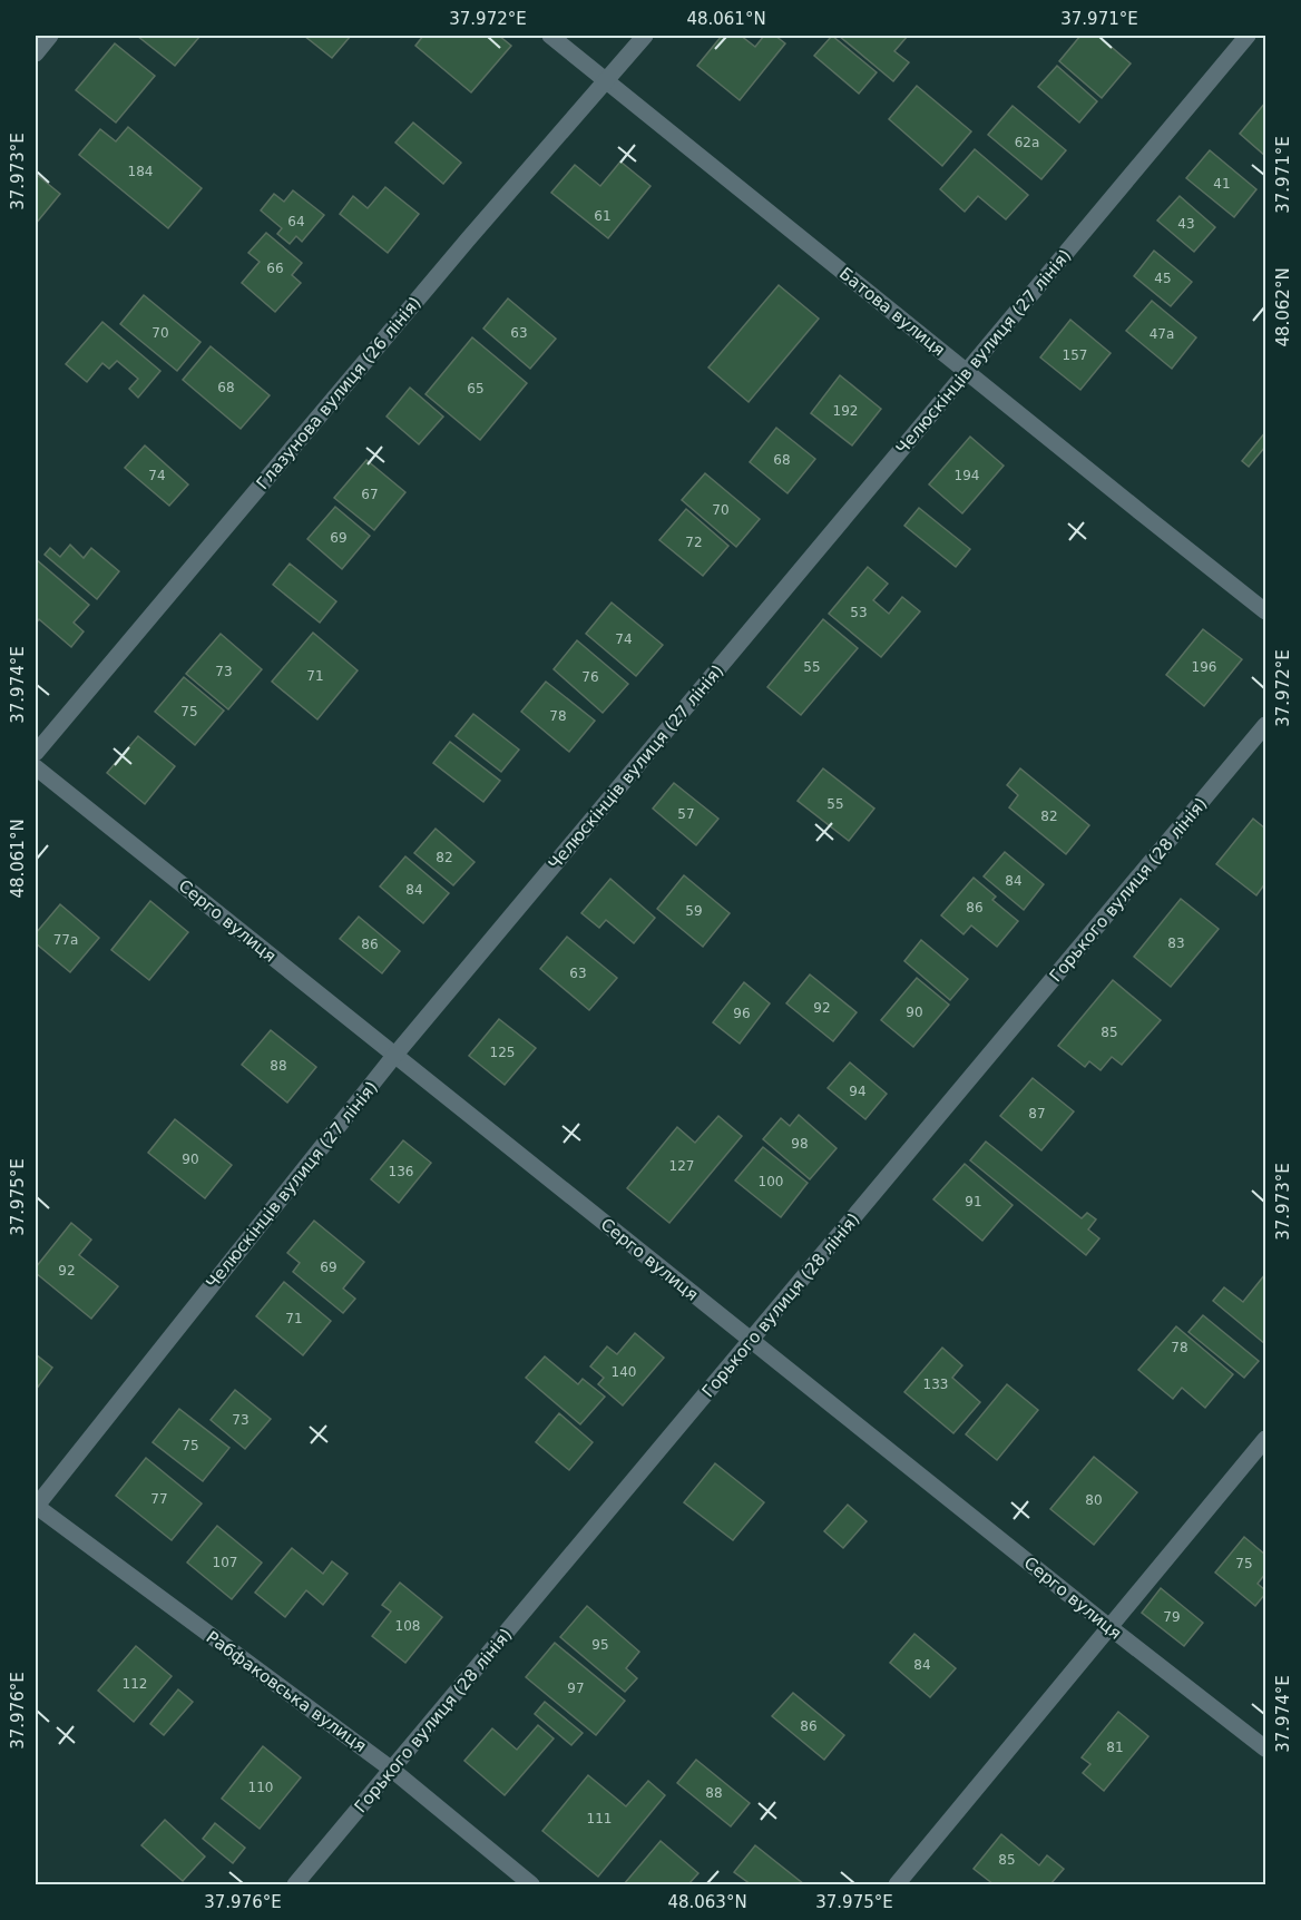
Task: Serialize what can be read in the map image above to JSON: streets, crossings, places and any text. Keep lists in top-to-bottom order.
{
  "streets": {
    "street": [
      "Батова вулиця",
      "Челюскінців вулиця (27 лiнiя)",
      "Глазунова вулиця (26 лiнiя)",
      "Горького вулиця (28 лiнiя)",
      "Серго вулиця",
      "Рабфаковська вулиця"
    ]
  },
  "crossings": [
    ["Батова вулиця", "Челюскінців вулиця (27 лiнiя)"],
    ["Батова вулиця", "Глазунова вулиця (26 лiнiя)"],
    ["Челюскінців вулиця (27 лiнiя)", "Серго вулиця"],
    ["Челюскінців вулиця (27 лiнiя)", "Рабфаковська вулиця"],
    ["Горького вулиця (28 лiнiя)", "Серго вулиця"],
    ["Горького вулиця (28 лiнiя)", "Рабфаковська вулиця"]
  ],
  "house_numbers": [
    "62а",
    "184",
    "41",
    "61",
    "64",
    "43",
    "66",
    "45",
    "70",
    "63",
    "47а",
    "157",
    "68",
    "65",
    "192",
    "68",
    "74",
    "194",
    "67",
    "70",
    "69",
    "72",
    "53",
    "74",
    "55",
    "196",
    "73",
    "71",
    "76",
    "75",
    "78",
    "55",
    "57",
    "82",
    "82",
    "84",
    "84",
    "86",
    "59",
    "77а",
    "83",
    "86",
    "63",
    "92",
    "90",
    "96",
    "85",
    "125",
    "88",
    "94",
    "87",
    "98",
    "90",
    "127",
    "136",
    "100",
    "91",
    "69",
    "92",
    "71",
    "78",
    "140",
    "133",
    "73",
    "75",
    "77",
    "80",
    "107",
    "75",
    "79",
    "108",
    "95",
    "84",
    "112",
    "97",
    "86",
    "81",
    "110",
    "88",
    "111",
    "85"
  ],
  "coordinates": [
    "37.972°E",
    "48.061°N",
    "37.971°E",
    "37.973°E",
    "48.062°N",
    "37.974°E",
    "37.975°E",
    "37.976°E",
    "48.063°N"
  ]
}
